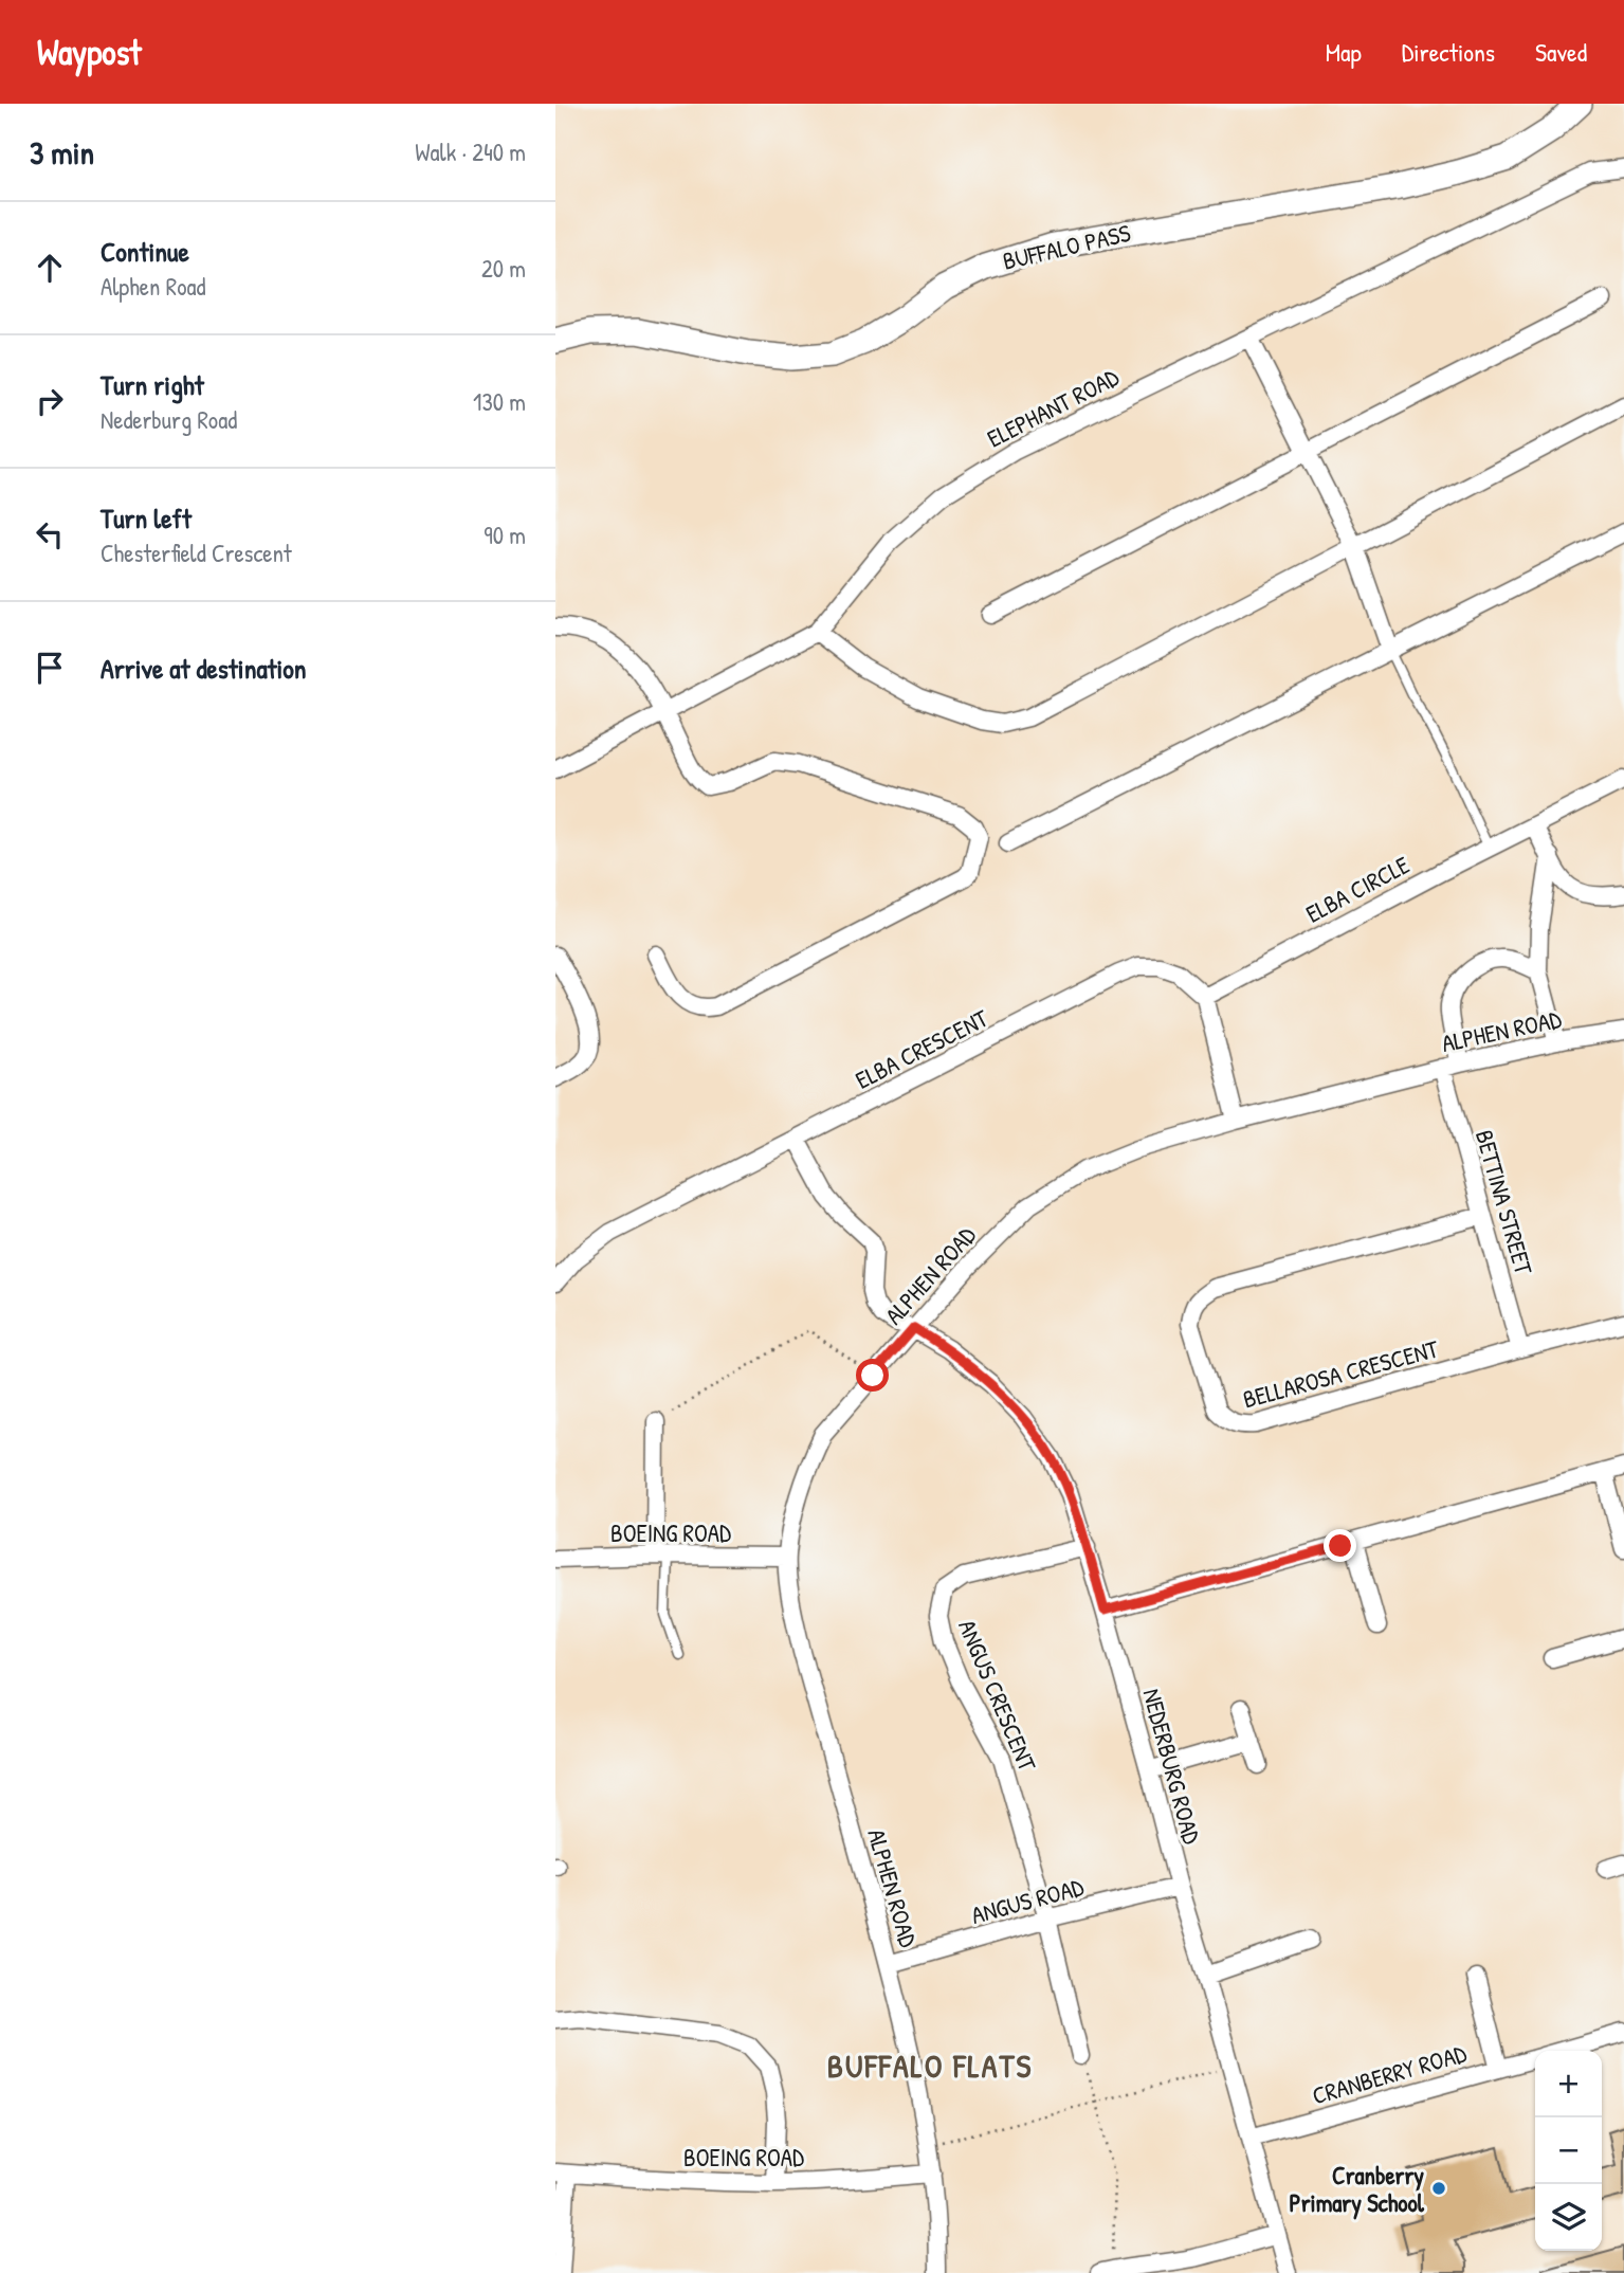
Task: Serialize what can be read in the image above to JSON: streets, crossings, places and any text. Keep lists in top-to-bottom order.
{
  "streets": {
    "main road": ["BUFFALO PASS"],
    "street": [
      "ELEPHANT ROAD",
      "ELBA CIRCLE",
      "ALPHEN ROAD",
      "ELBA CRESCENT",
      "BETTINA STREET",
      "BELLAROSA CRESCENT",
      "BOEING ROAD",
      "ANGUS CRESCENT",
      "NEDERBURG ROAD",
      "ANGUS ROAD",
      "CRANBERRY ROAD"
    ]
  },
  "crossings": [
    ["ELBA CIRCLE", "ELBA CRESCENT"],
    ["ALPHEN ROAD", "BETTINA STREET"],
    ["ALPHEN ROAD", "BOEING ROAD"],
    ["ALPHEN ROAD", "NEDERBURG ROAD"],
    ["ALPHEN ROAD", "ANGUS ROAD"],
    ["ELBA CRESCENT", "NEDERBURG ROAD"],
    ["BETTINA STREET", "BELLAROSA CRESCENT"],
    ["ANGUS CRESCENT", "NEDERBURG ROAD"],
    ["ANGUS CRESCENT", "ANGUS ROAD"],
    ["NEDERBURG ROAD", "ANGUS ROAD"],
    ["NEDERBURG ROAD", "CRANBERRY ROAD"]
  ],
  "districts": ["BUFFALO FLATS"],
  "places": ["Cranberry Primary School"],
  "page": {
    "header": "Waypost",
    "nav": ["Map", "Directions", "Saved"],
    "heading": ["3 min", "Walk · 240 m"],
    "list": [
      ["Continue", "Alphen Road", "20 m"],
      ["Turn right", "Nederburg Road", "130 m"],
      ["Turn left", "Chesterfield Crescent", "90 m"],
      "Arrive at destination"
    ],
    "map_buttons": ["+", "−"]
  }
}
